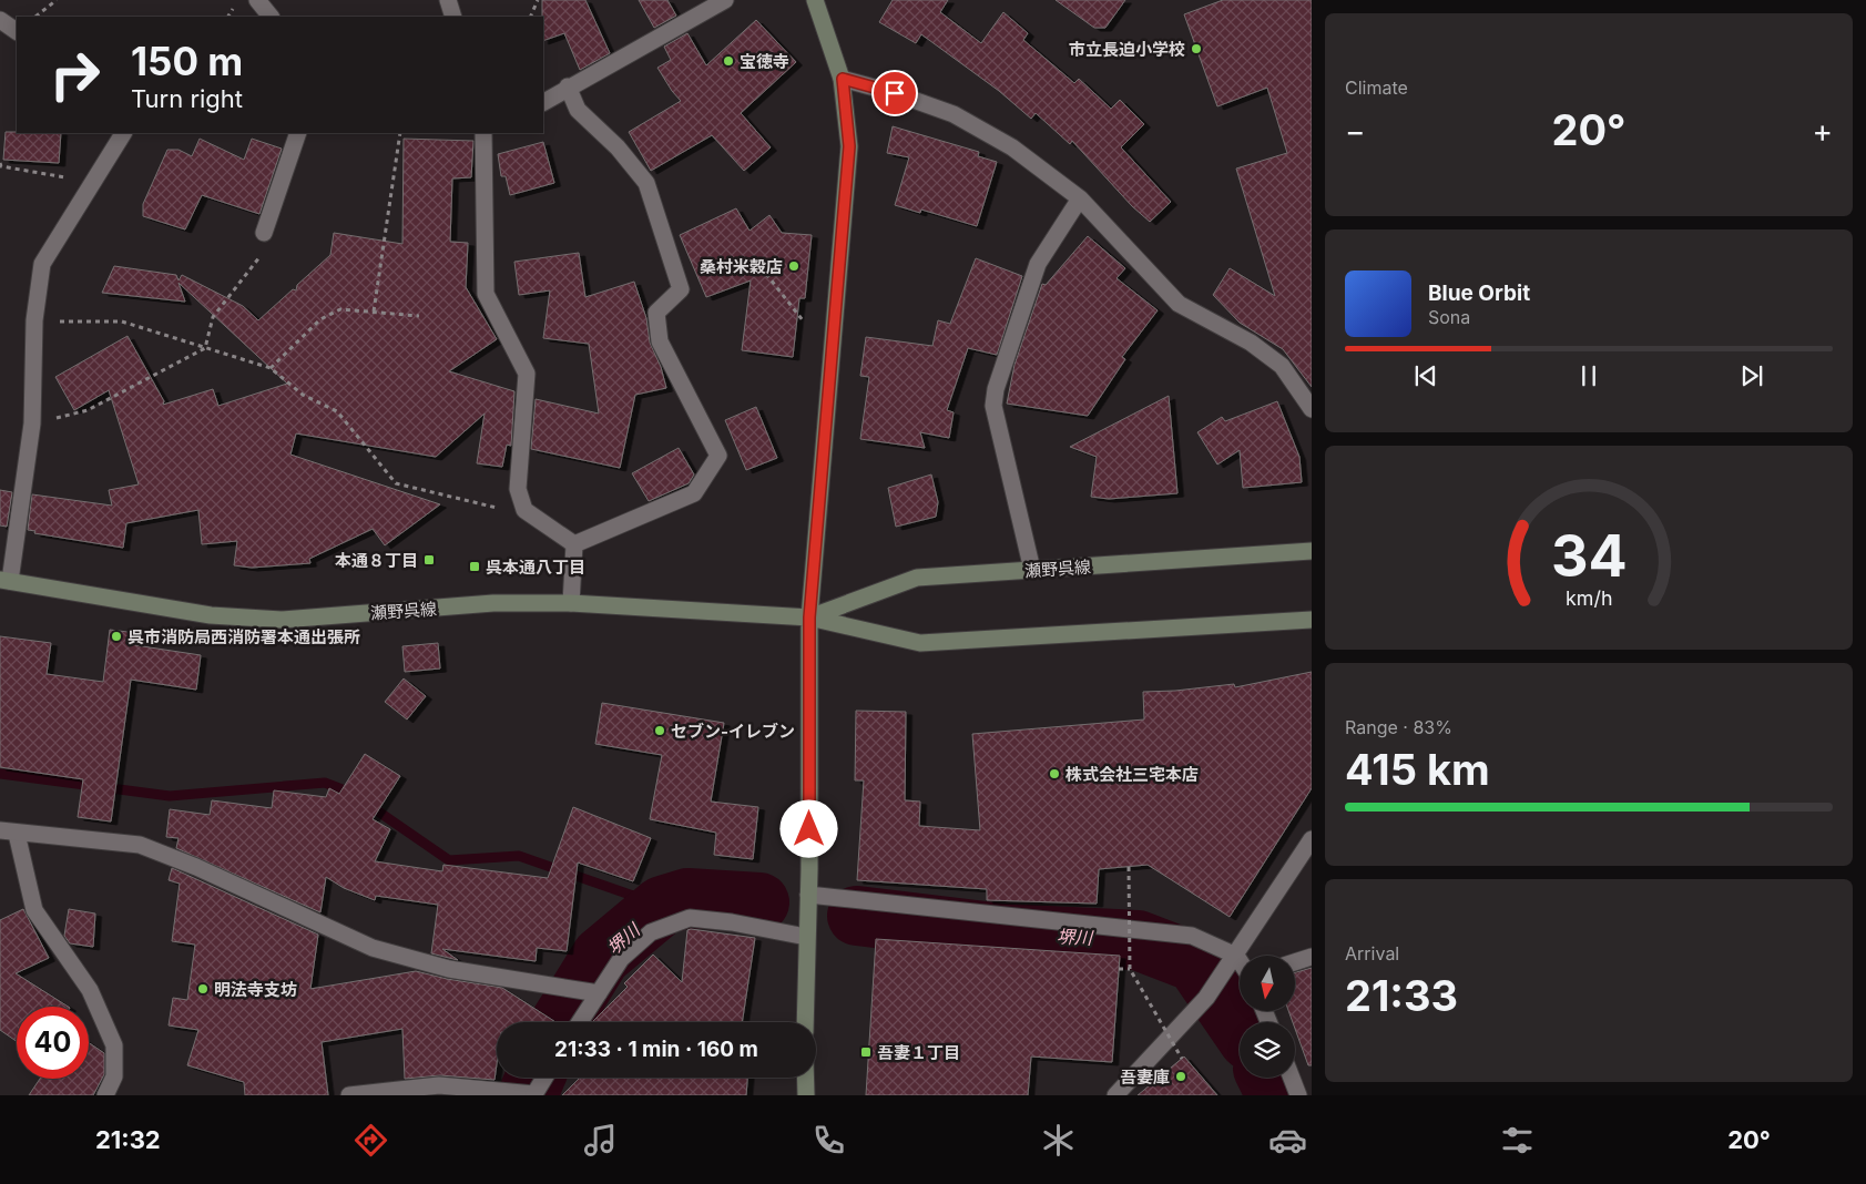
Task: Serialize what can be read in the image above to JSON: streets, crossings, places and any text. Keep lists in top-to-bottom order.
{
  "streets": {
    "main road": ["瀬野呉線"]
  },
  "water": ["堺川"],
  "places": {
    "other": [
      "市立長迫小学校",
      "宝徳寺",
      "桑村米穀店",
      "呉市消防局西消防署本通出張所",
      "セブン-イレブン",
      "株式会社三宅本店",
      "明法寺支坊",
      "吾妻庫"
    ],
    "transit": ["本通８丁目", "呉本通八丁目", "吾妻１丁目"]
  },
  "north": "bottom",
  "page": {
    "tile": [
      "Climate",
      ["Range · 83%", "415 km"],
      ["Arrival", "21:33"]
    ],
    "turn": ["150 m", "Turn right"],
    "heat": ["−", "20°", "+"],
    "song": ["Blue Orbit", "Sona"],
    "limit": "40",
    "trip": "21:33 · 1 min · 160 m",
    "tabs": ["21:32", "20°"],
    "gauge": ["34", "km/h"]
  }
}
